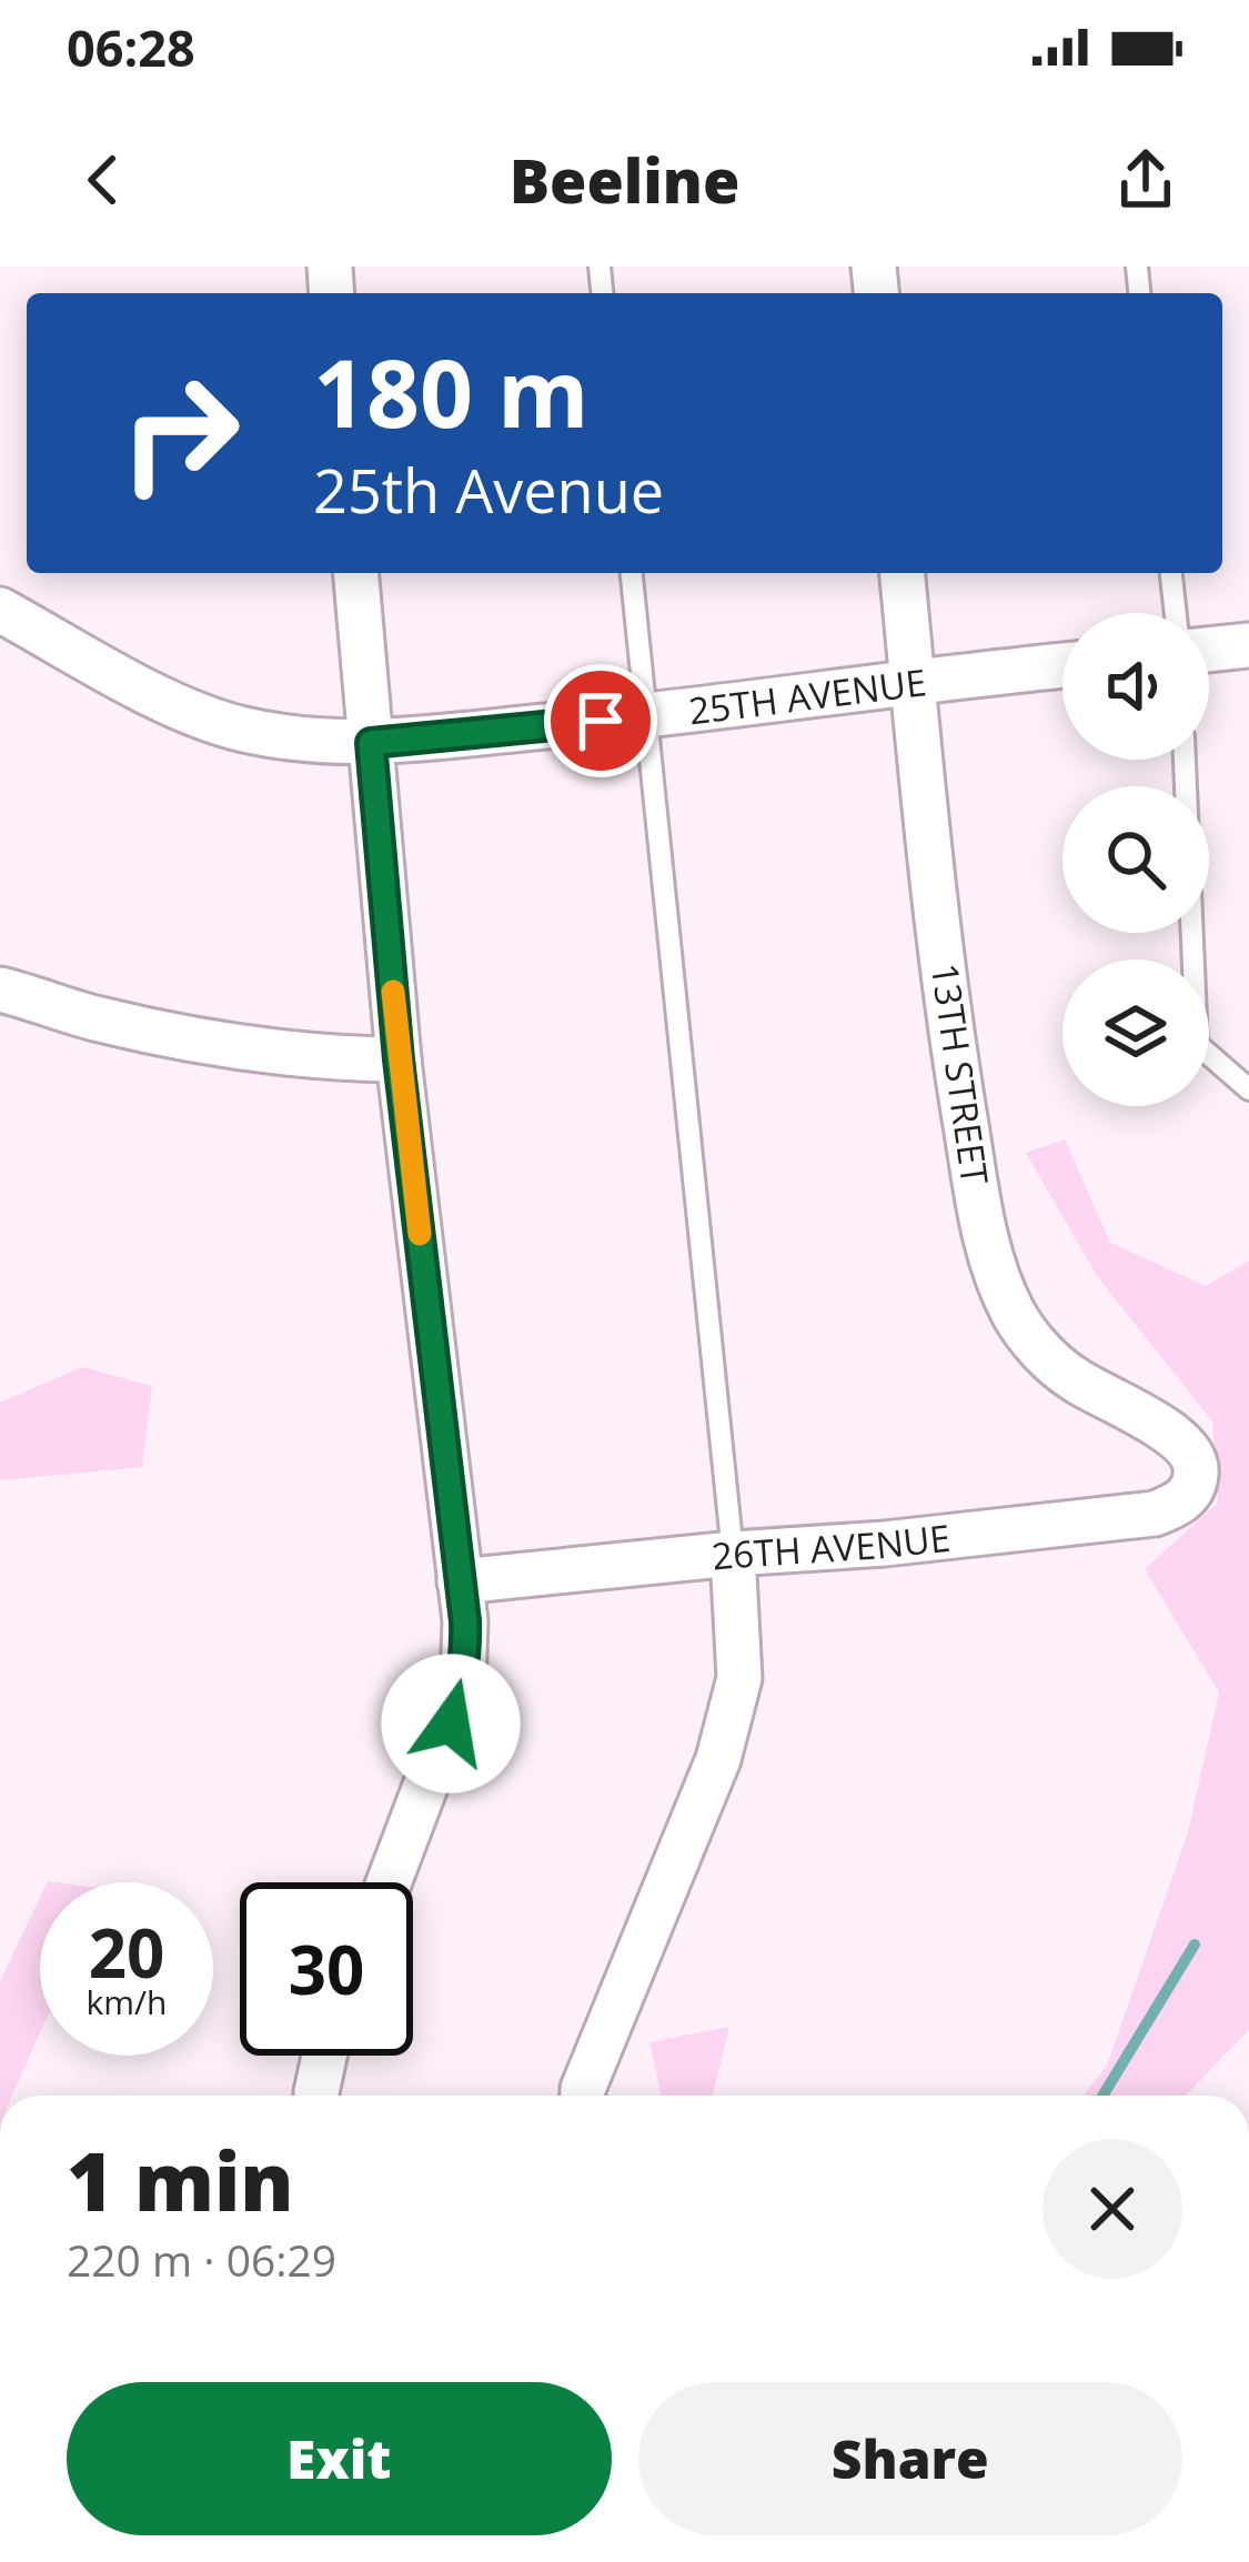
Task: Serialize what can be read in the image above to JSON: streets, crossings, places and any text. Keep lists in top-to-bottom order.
{
  "streets": {
    "street": ["25TH AVENUE", "13TH STREET", "26TH AVENUE"]
  },
  "crossings": [
    ["25TH AVENUE", "13TH STREET"],
    ["13TH STREET", "26TH AVENUE"]
  ],
  "page": {
    "status": "06:28",
    "header": "Beeline",
    "turn": ["180 m", "25th Avenue"],
    "speed": "20 km/h",
    "limit": "30",
    "heading": ["1 min", "220 m · 06:29"],
    "buttons": ["Exit", "Share"]
  }
}
